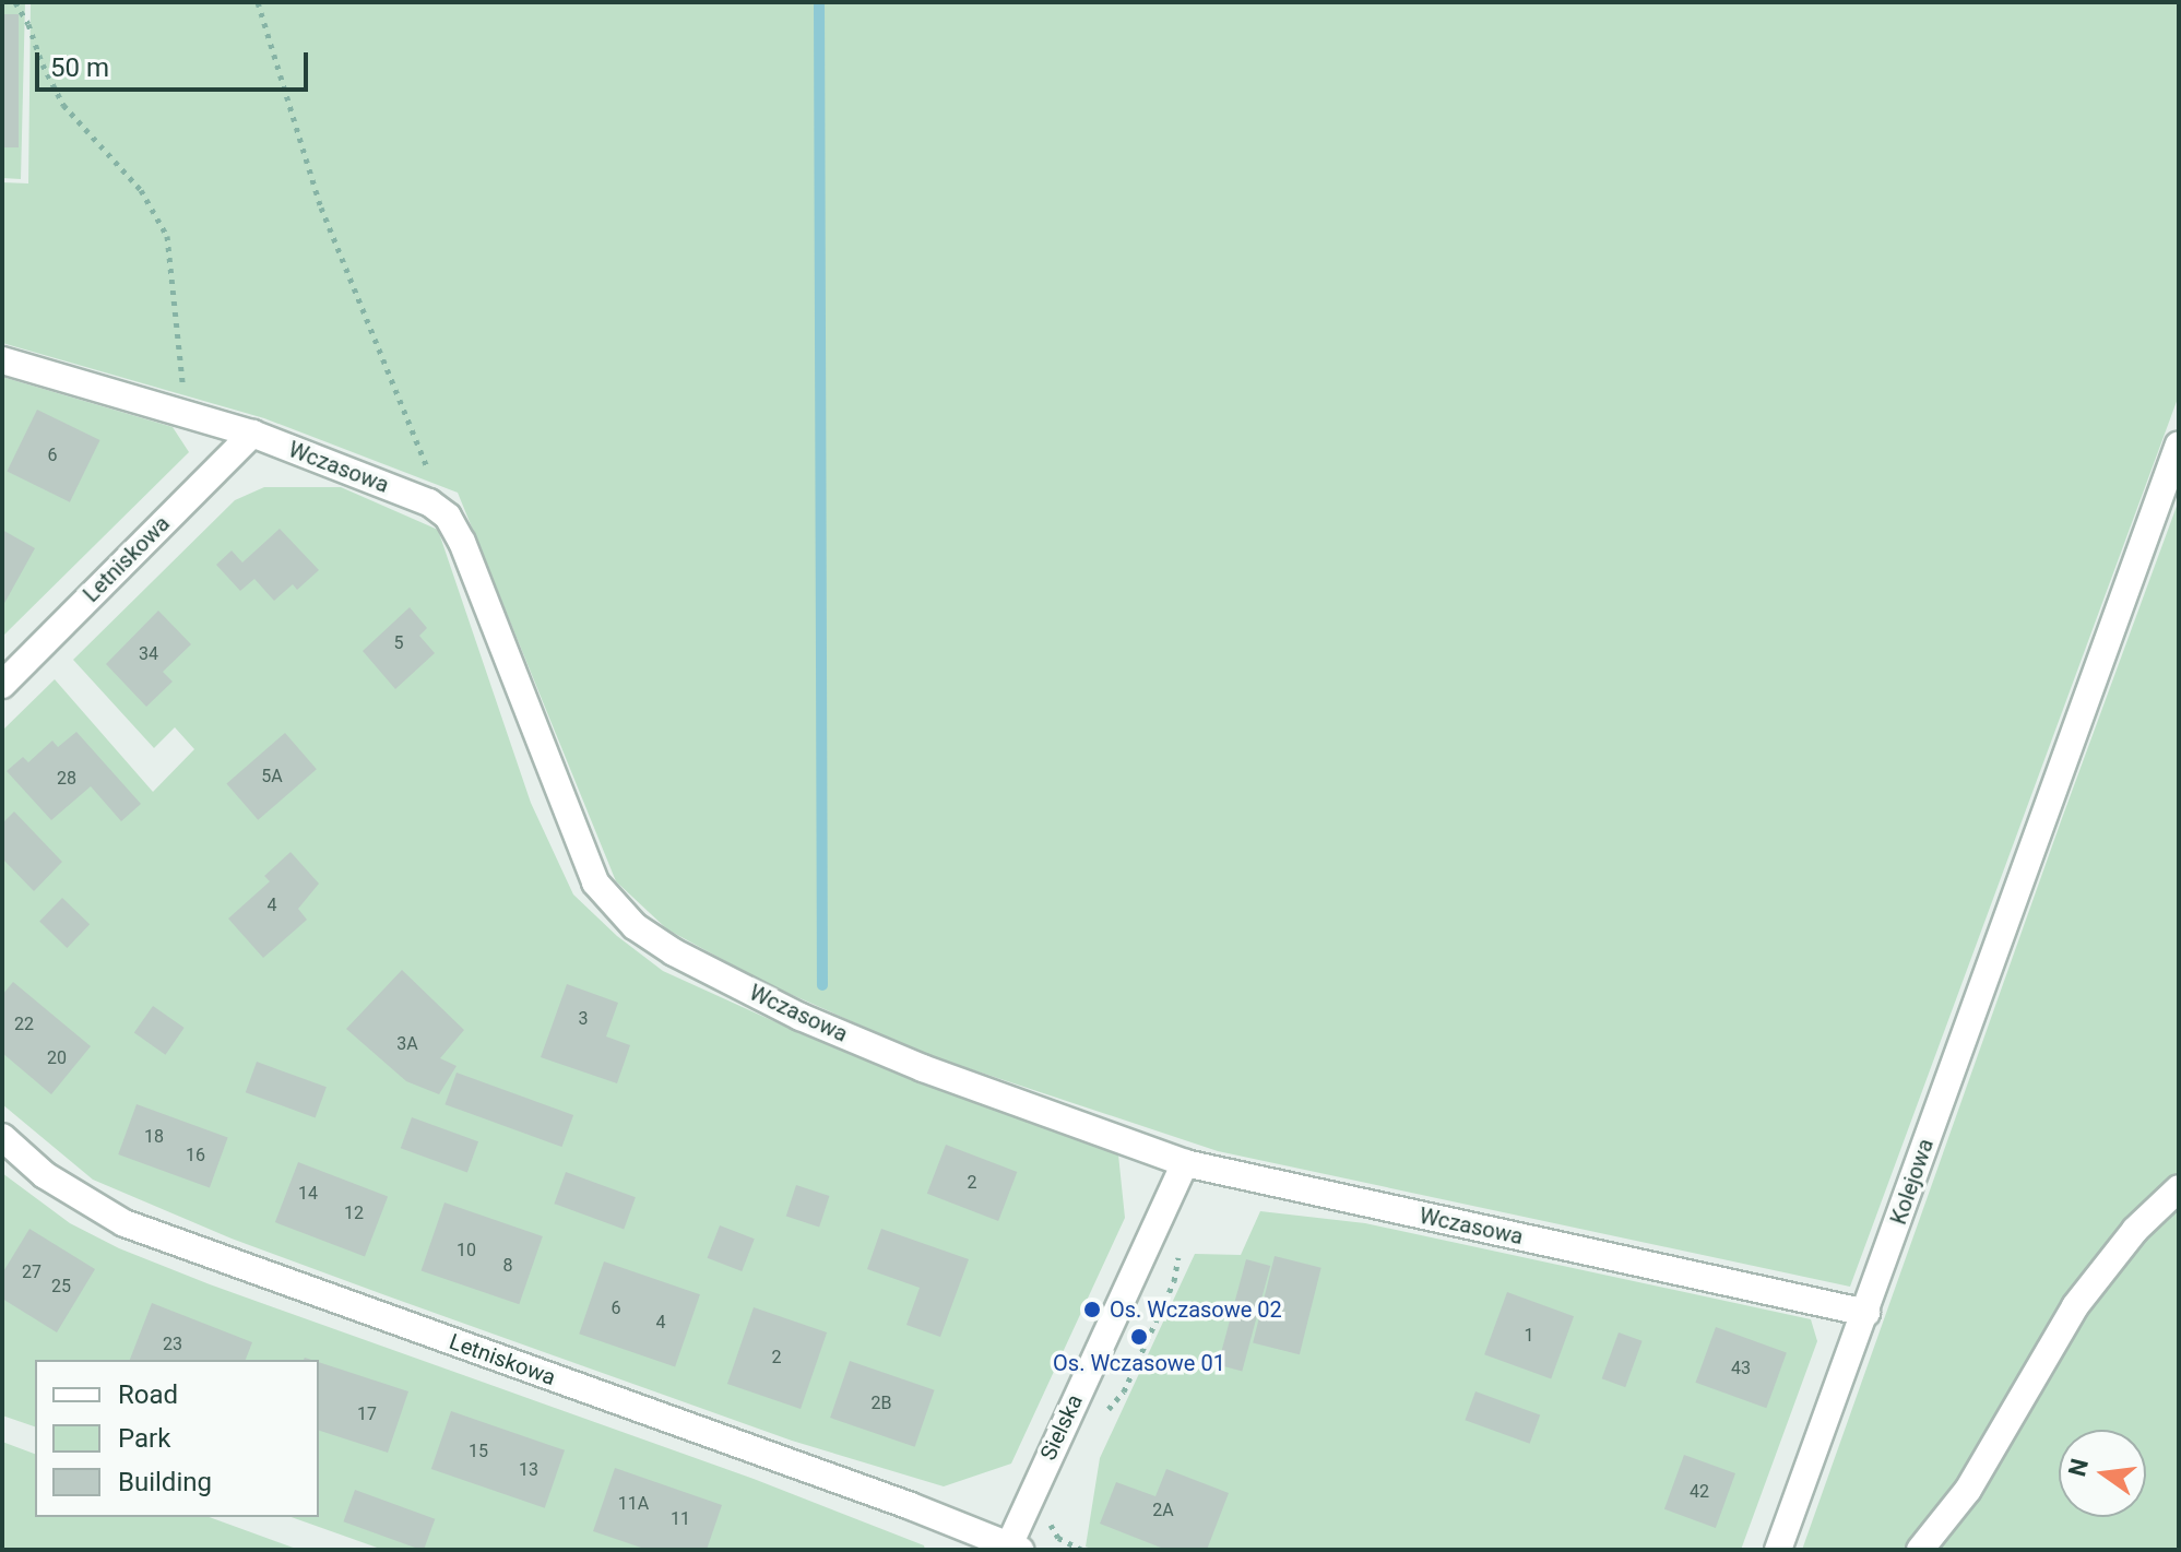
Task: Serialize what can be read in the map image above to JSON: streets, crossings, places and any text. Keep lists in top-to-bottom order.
{
  "streets": {
    "street": [
      "Wczasowa",
      "Letniskowa",
      "Kolejowa",
      "Sielska"
    ]
  },
  "crossings": [
    ["Wczasowa", "Letniskowa"],
    ["Wczasowa", "Kolejowa"],
    ["Wczasowa", "Sielska"],
    ["Letniskowa", "Sielska"]
  ],
  "places": ["Os. Wczasowe 02", "Os. Wczasowe 01"],
  "house_numbers": [
    "6",
    "5",
    "34",
    "5A",
    "28",
    "4",
    "3",
    "22",
    "3A",
    "20",
    "18",
    "16",
    "2",
    "14",
    "12",
    "10",
    "8",
    "27",
    "25",
    "6",
    "4",
    "1",
    "23",
    "2",
    "43",
    "2B",
    "17",
    "15",
    "13",
    "42",
    "11A",
    "2A",
    "11"
  ],
  "legend": ["Road", "Park", "Building"],
  "scale_bar": "50 m",
  "north": "left"
}
